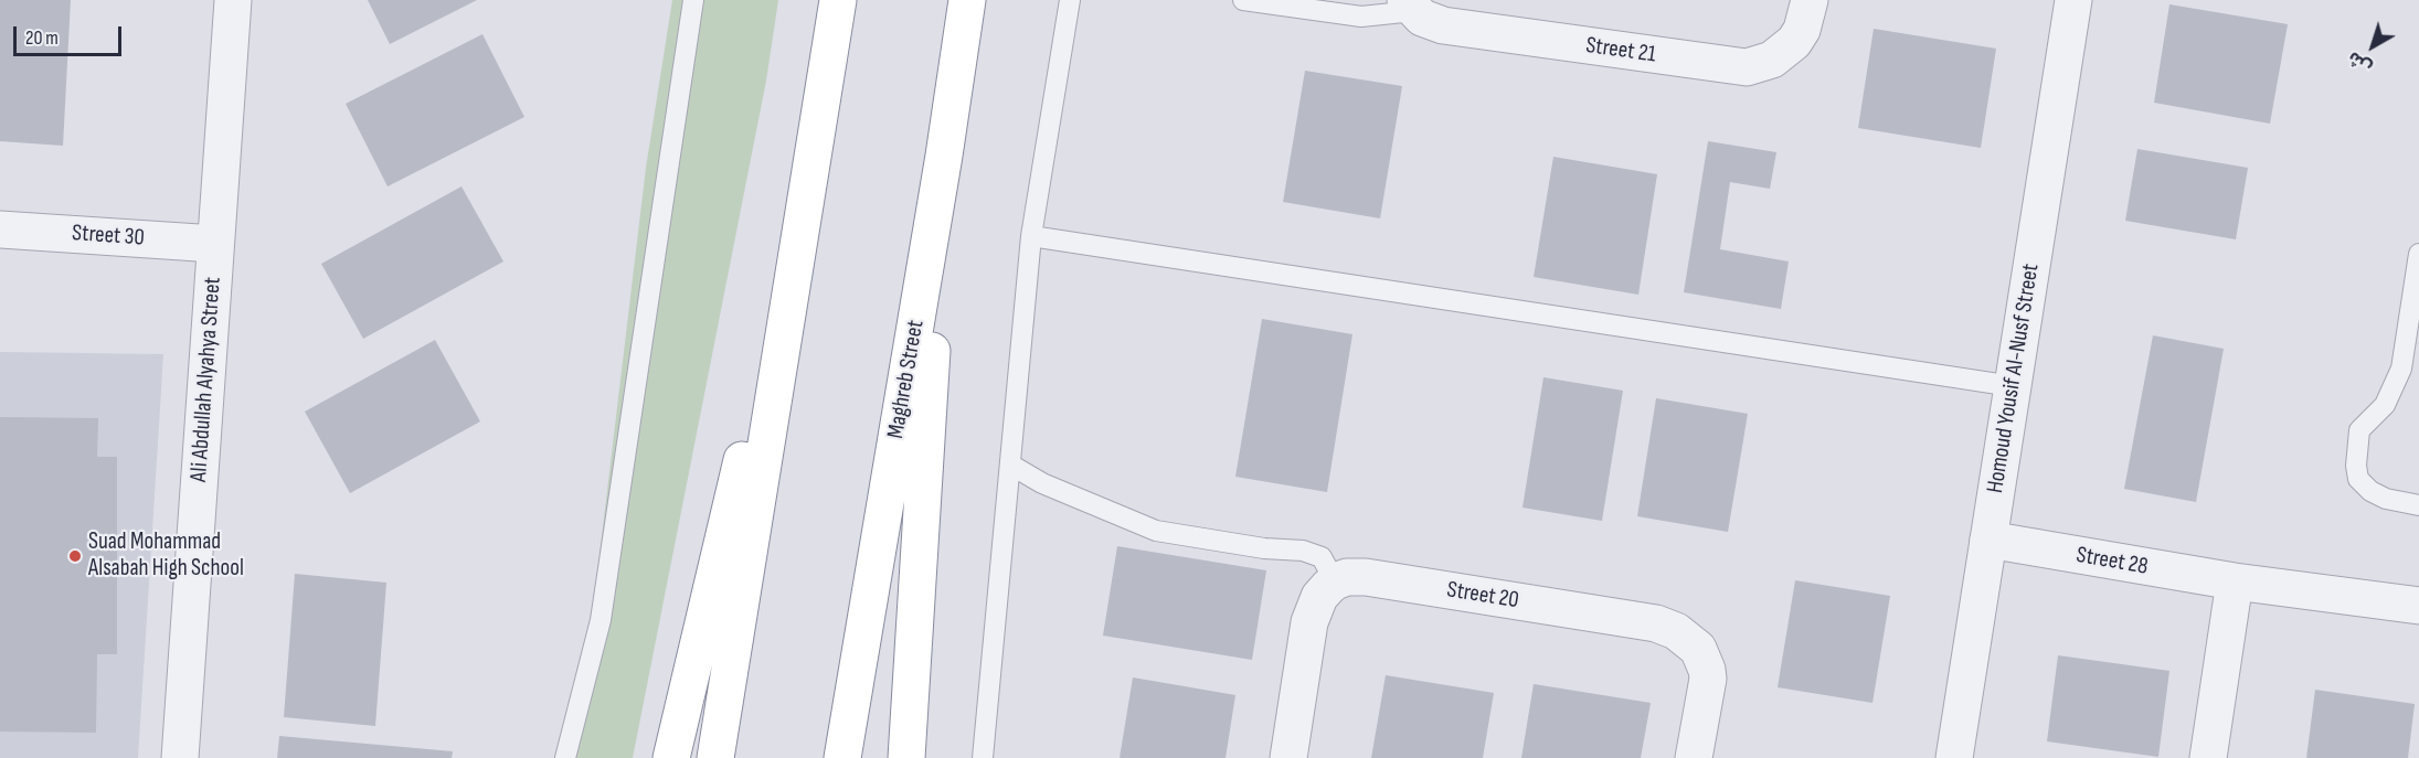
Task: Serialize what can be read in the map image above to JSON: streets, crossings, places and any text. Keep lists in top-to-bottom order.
{
  "streets": {
    "highway": ["Maghreb Street"],
    "street": [
      "Street 21",
      "Street 30",
      "Homoud Yousif Al-Nusf Street",
      "Ali Abdullah Alyahya Street",
      "Street 28",
      "Street 20"
    ]
  },
  "crossings": [
    ["Street 30", "Ali Abdullah Alyahya Street"],
    ["Homoud Yousif Al-Nusf Street", "Street 28"]
  ],
  "places": ["Suad Mohammad Alsabah High School"],
  "scale_bar": "20 m",
  "north": "bottom left"
}
